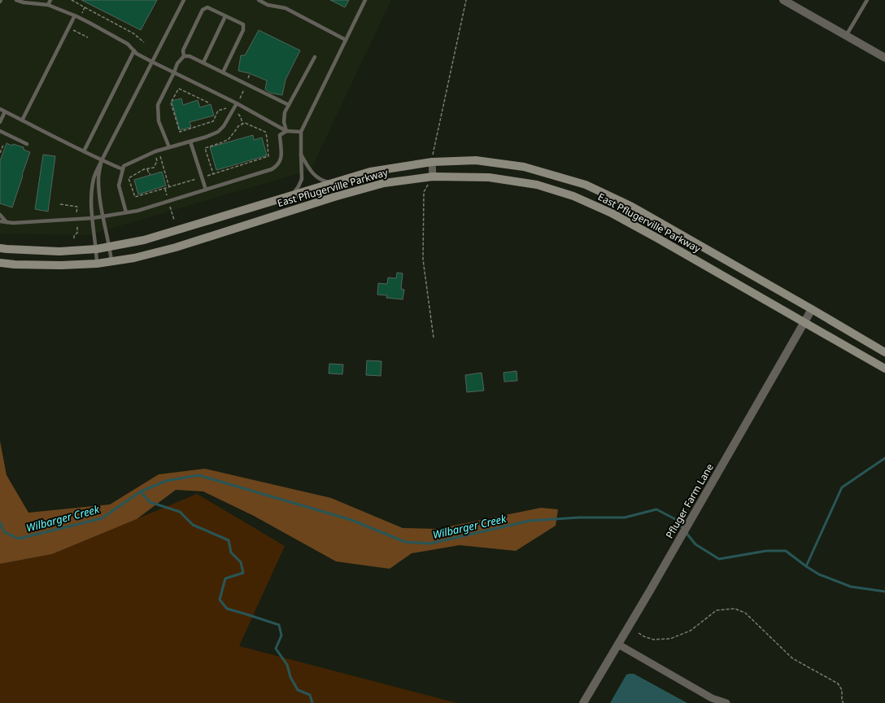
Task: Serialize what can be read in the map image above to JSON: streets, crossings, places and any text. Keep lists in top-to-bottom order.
{
  "streets": {
    "main road": ["East Pflugerville Parkway"],
    "street": ["Pfluger Farm Lane"]
  },
  "crossings": [
    ["East Pflugerville Parkway", "Pfluger Farm Lane"]
  ],
  "water": ["Wilbarger Creek"]
}
